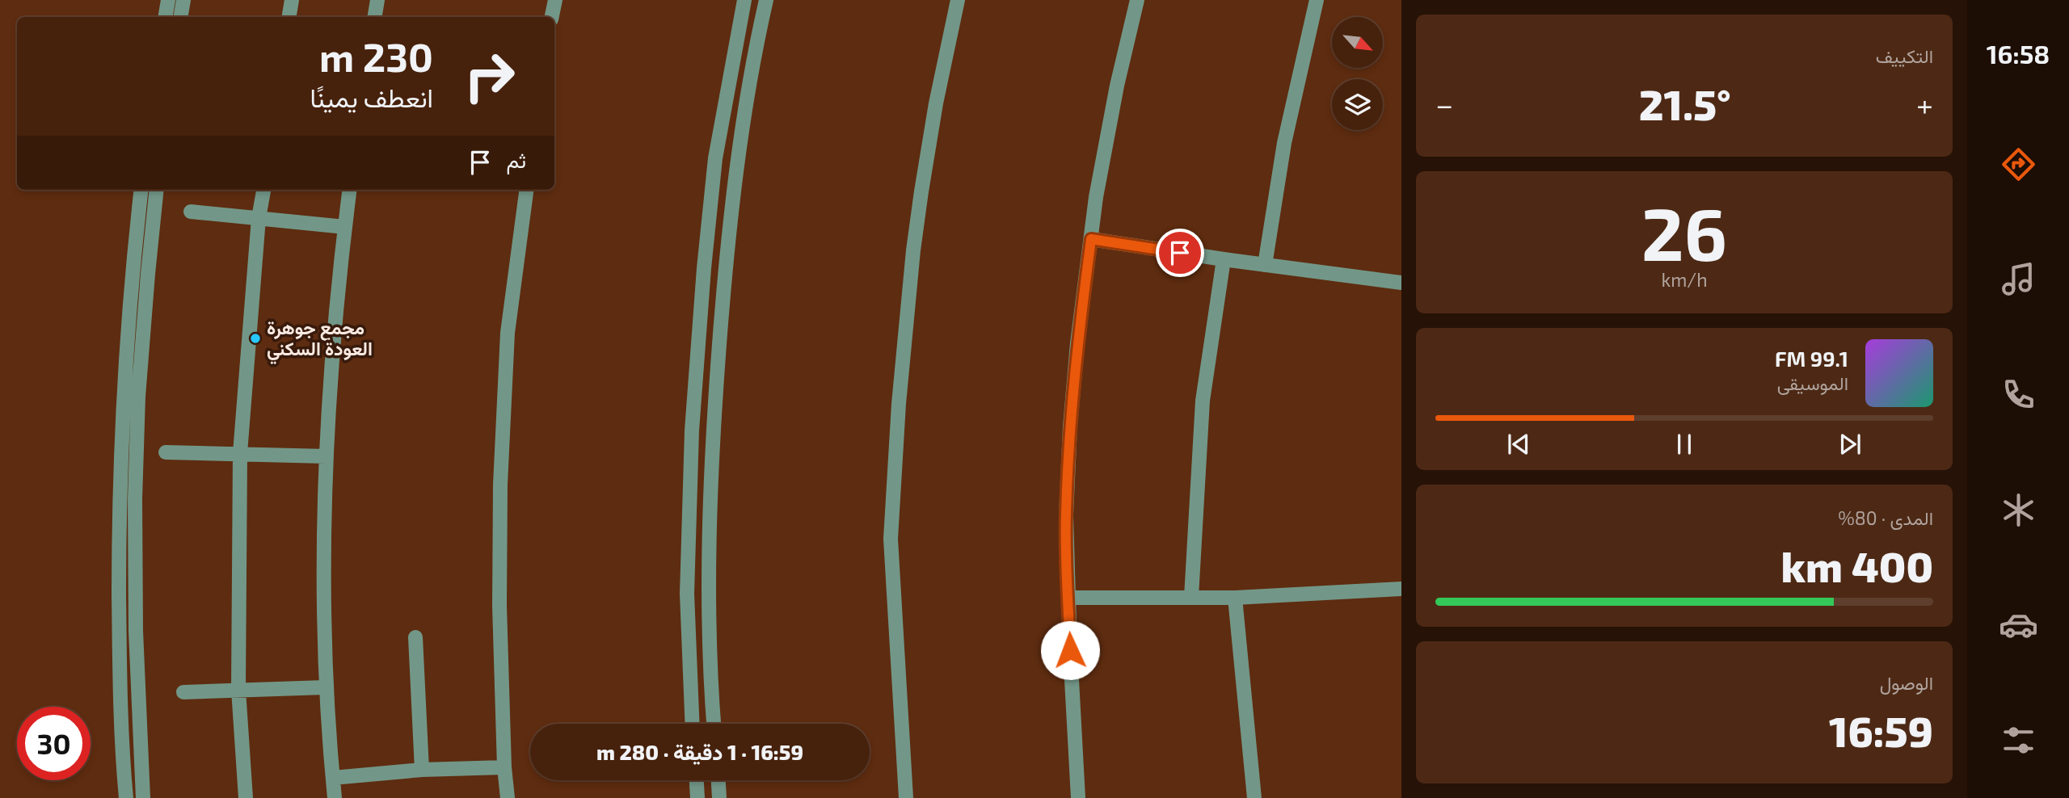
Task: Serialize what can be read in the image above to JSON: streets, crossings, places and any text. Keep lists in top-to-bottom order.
{
  "places": ["مجمع جوهرة العودة السكني"],
  "north": "bottom right",
  "page": {
    "tabs": "16:58",
    "tile": [
      "التكييف",
      ["26", "km/h"],
      ["المدى · 80%", "400 km"],
      ["الوصول", "16:59"]
    ],
    "turn": ["230 m", "انعطف يمينًا"],
    "heat": ["−", "21.5°", "+"],
    "then": "ثم",
    "song": ["99.1 FM", "الموسيقى"],
    "limit": "30",
    "trip": "16:59 · 1 دقيقة · 280 m"
  }
}
